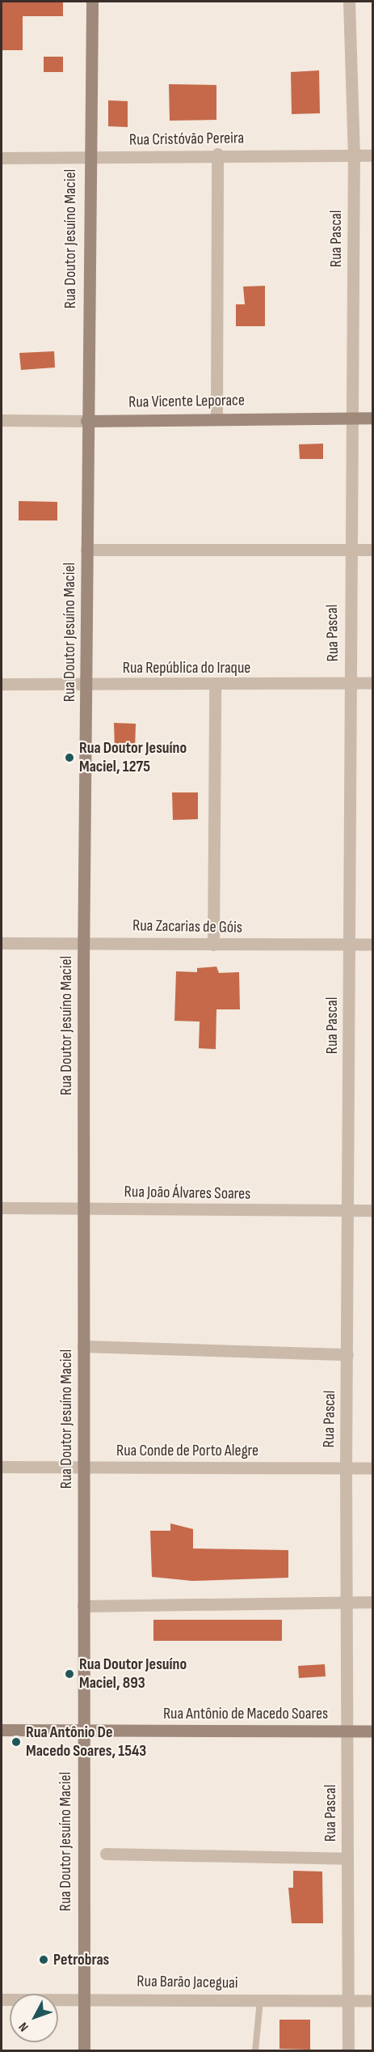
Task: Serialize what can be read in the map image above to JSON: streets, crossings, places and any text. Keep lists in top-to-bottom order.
{
  "streets": {
    "street": [
      "Rua Cristóvão Pereira",
      "Rua Doutor Jesuíno Maciel",
      "Rua Pascal",
      "Rua Vicente Leporace",
      "Rua República do Iraque",
      "Rua Zacarias de Góis",
      "Rua João Álvares Soares",
      "Rua Conde de Porto Alegre",
      "Rua Antônio de Macedo Soares",
      "Rua Barão Jaceguai"
    ]
  },
  "crossings": [
    ["Rua Cristóvão Pereira", "Rua Doutor Jesuíno Maciel"],
    ["Rua Cristóvão Pereira", "Rua Pascal"],
    ["Rua Doutor Jesuíno Maciel", "Rua Vicente Leporace"],
    ["Rua Doutor Jesuíno Maciel", "Rua República do Iraque"],
    ["Rua Doutor Jesuíno Maciel", "Rua Zacarias de Góis"],
    ["Rua Doutor Jesuíno Maciel", "Rua João Álvares Soares"],
    ["Rua Doutor Jesuíno Maciel", "Rua Conde de Porto Alegre"],
    ["Rua Doutor Jesuíno Maciel", "Rua Antônio de Macedo Soares"],
    ["Rua Doutor Jesuíno Maciel", "Rua Barão Jaceguai"],
    ["Rua Pascal", "Rua Vicente Leporace"],
    ["Rua Pascal", "Rua República do Iraque"],
    ["Rua Pascal", "Rua Zacarias de Góis"],
    ["Rua Pascal", "Rua João Álvares Soares"],
    ["Rua Pascal", "Rua Conde de Porto Alegre"],
    ["Rua Pascal", "Rua Antônio de Macedo Soares"],
    ["Rua Pascal", "Rua Barão Jaceguai"]
  ],
  "places": [
    "Rua Doutor Jesuíno Maciel, 1275",
    "Rua Doutor Jesuíno Maciel, 893",
    "Rua Antônio De Macedo Soares, 1543",
    "Petrobras"
  ],
  "north": "bottom left"
}
